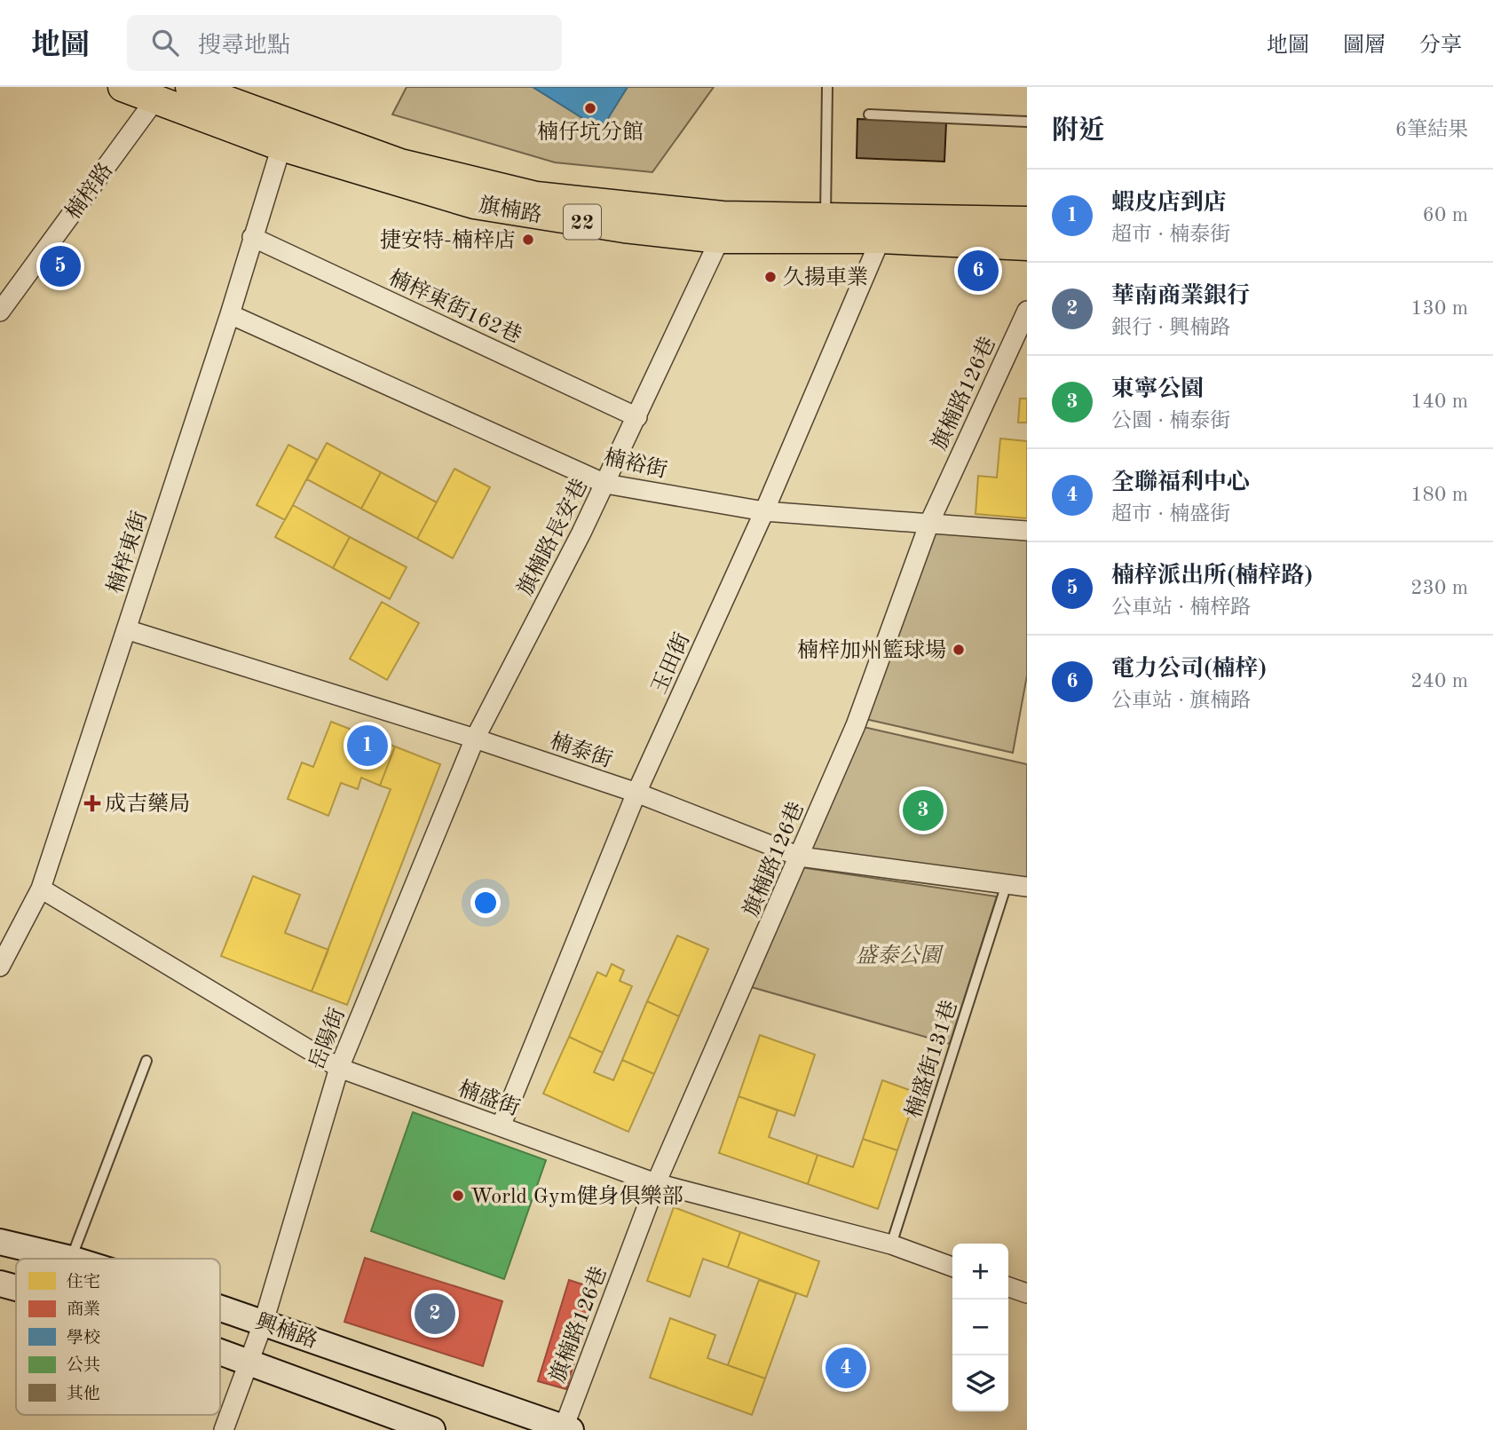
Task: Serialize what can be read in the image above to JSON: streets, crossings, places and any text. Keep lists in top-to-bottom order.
{
  "streets": {
    "main road": ["旗楠路", "22"],
    "street": [
      "楠梓路",
      "楠梓東街162巷",
      "旗楠路126巷",
      "楠裕街",
      "旗楠路長安巷",
      "楠梓東街",
      "玉田街",
      "楠泰街",
      "岳陽街",
      "楠盛街",
      "興楠路"
    ],
    "lane": ["楠盛街131巷"]
  },
  "crossings": [
    ["楠梓路", "旗楠路"],
    ["旗楠路", "旗楠路長安巷"],
    ["旗楠路", "楠梓東街"],
    ["旗楠路", "玉田街"],
    ["楠梓東街162巷", "旗楠路長安巷"],
    ["楠梓東街162巷", "楠梓東街"],
    ["旗楠路126巷", "楠裕街"],
    ["旗楠路126巷", "楠泰街"],
    ["旗楠路126巷", "楠盛街"],
    ["旗楠路126巷", "興楠路"],
    ["楠裕街", "旗楠路長安巷"],
    ["楠裕街", "楠梓東街"],
    ["楠裕街", "玉田街"],
    ["旗楠路長安巷", "楠泰街"],
    ["旗楠路長安巷", "岳陽街"],
    ["楠梓東街", "楠泰街"],
    ["楠梓東街", "楠盛街"],
    ["玉田街", "楠泰街"],
    ["玉田街", "楠盛街"],
    ["楠泰街", "岳陽街"],
    ["楠泰街", "楠盛街131巷"],
    ["岳陽街", "楠盛街"],
    ["岳陽街", "興楠路"],
    ["楠盛街131巷", "楠盛街"]
  ],
  "parks": ["盛泰公園"],
  "places": {
    "other": [
      "楠仔坑分館",
      "捷安特-楠梓店",
      "久揚車業",
      "楠梓加州籃球場",
      "World Gym健身俱樂部"
    ],
    "health": ["成吉藥局"]
  },
  "legend": [
    "住宅",
    "商業",
    "學校",
    "公共",
    "其他"
  ],
  "page": {
    "header": "地圖",
    "search": "搜尋地點",
    "nav": ["地圖", "圖層", "分享"],
    "heading": ["附近", "6筆結果"],
    "list": [
      {
        "mark": "1",
        "name": "蝦皮店到店",
        "note": "超市 · 楠泰街",
        "value": "60 m"
      },
      {
        "mark": "2",
        "name": "華南商業銀行",
        "note": "銀行 · 興楠路",
        "value": "130 m"
      },
      {
        "mark": "3",
        "name": "東寧公園",
        "note": "公園 · 楠泰街",
        "value": "140 m"
      },
      {
        "mark": "4",
        "name": "全聯福利中心",
        "note": "超市 · 楠盛街",
        "value": "180 m"
      },
      {
        "mark": "5",
        "name": "楠梓派出所(楠梓路)",
        "note": "公車站 · 楠梓路",
        "value": "230 m"
      },
      {
        "mark": "6",
        "name": "電力公司(楠梓)",
        "note": "公車站 · 旗楠路",
        "value": "240 m"
      }
    ],
    "pins": [
      "5",
      "6",
      "1",
      "3",
      "2",
      "4"
    ],
    "map_buttons": ["+", "−"]
  }
}
